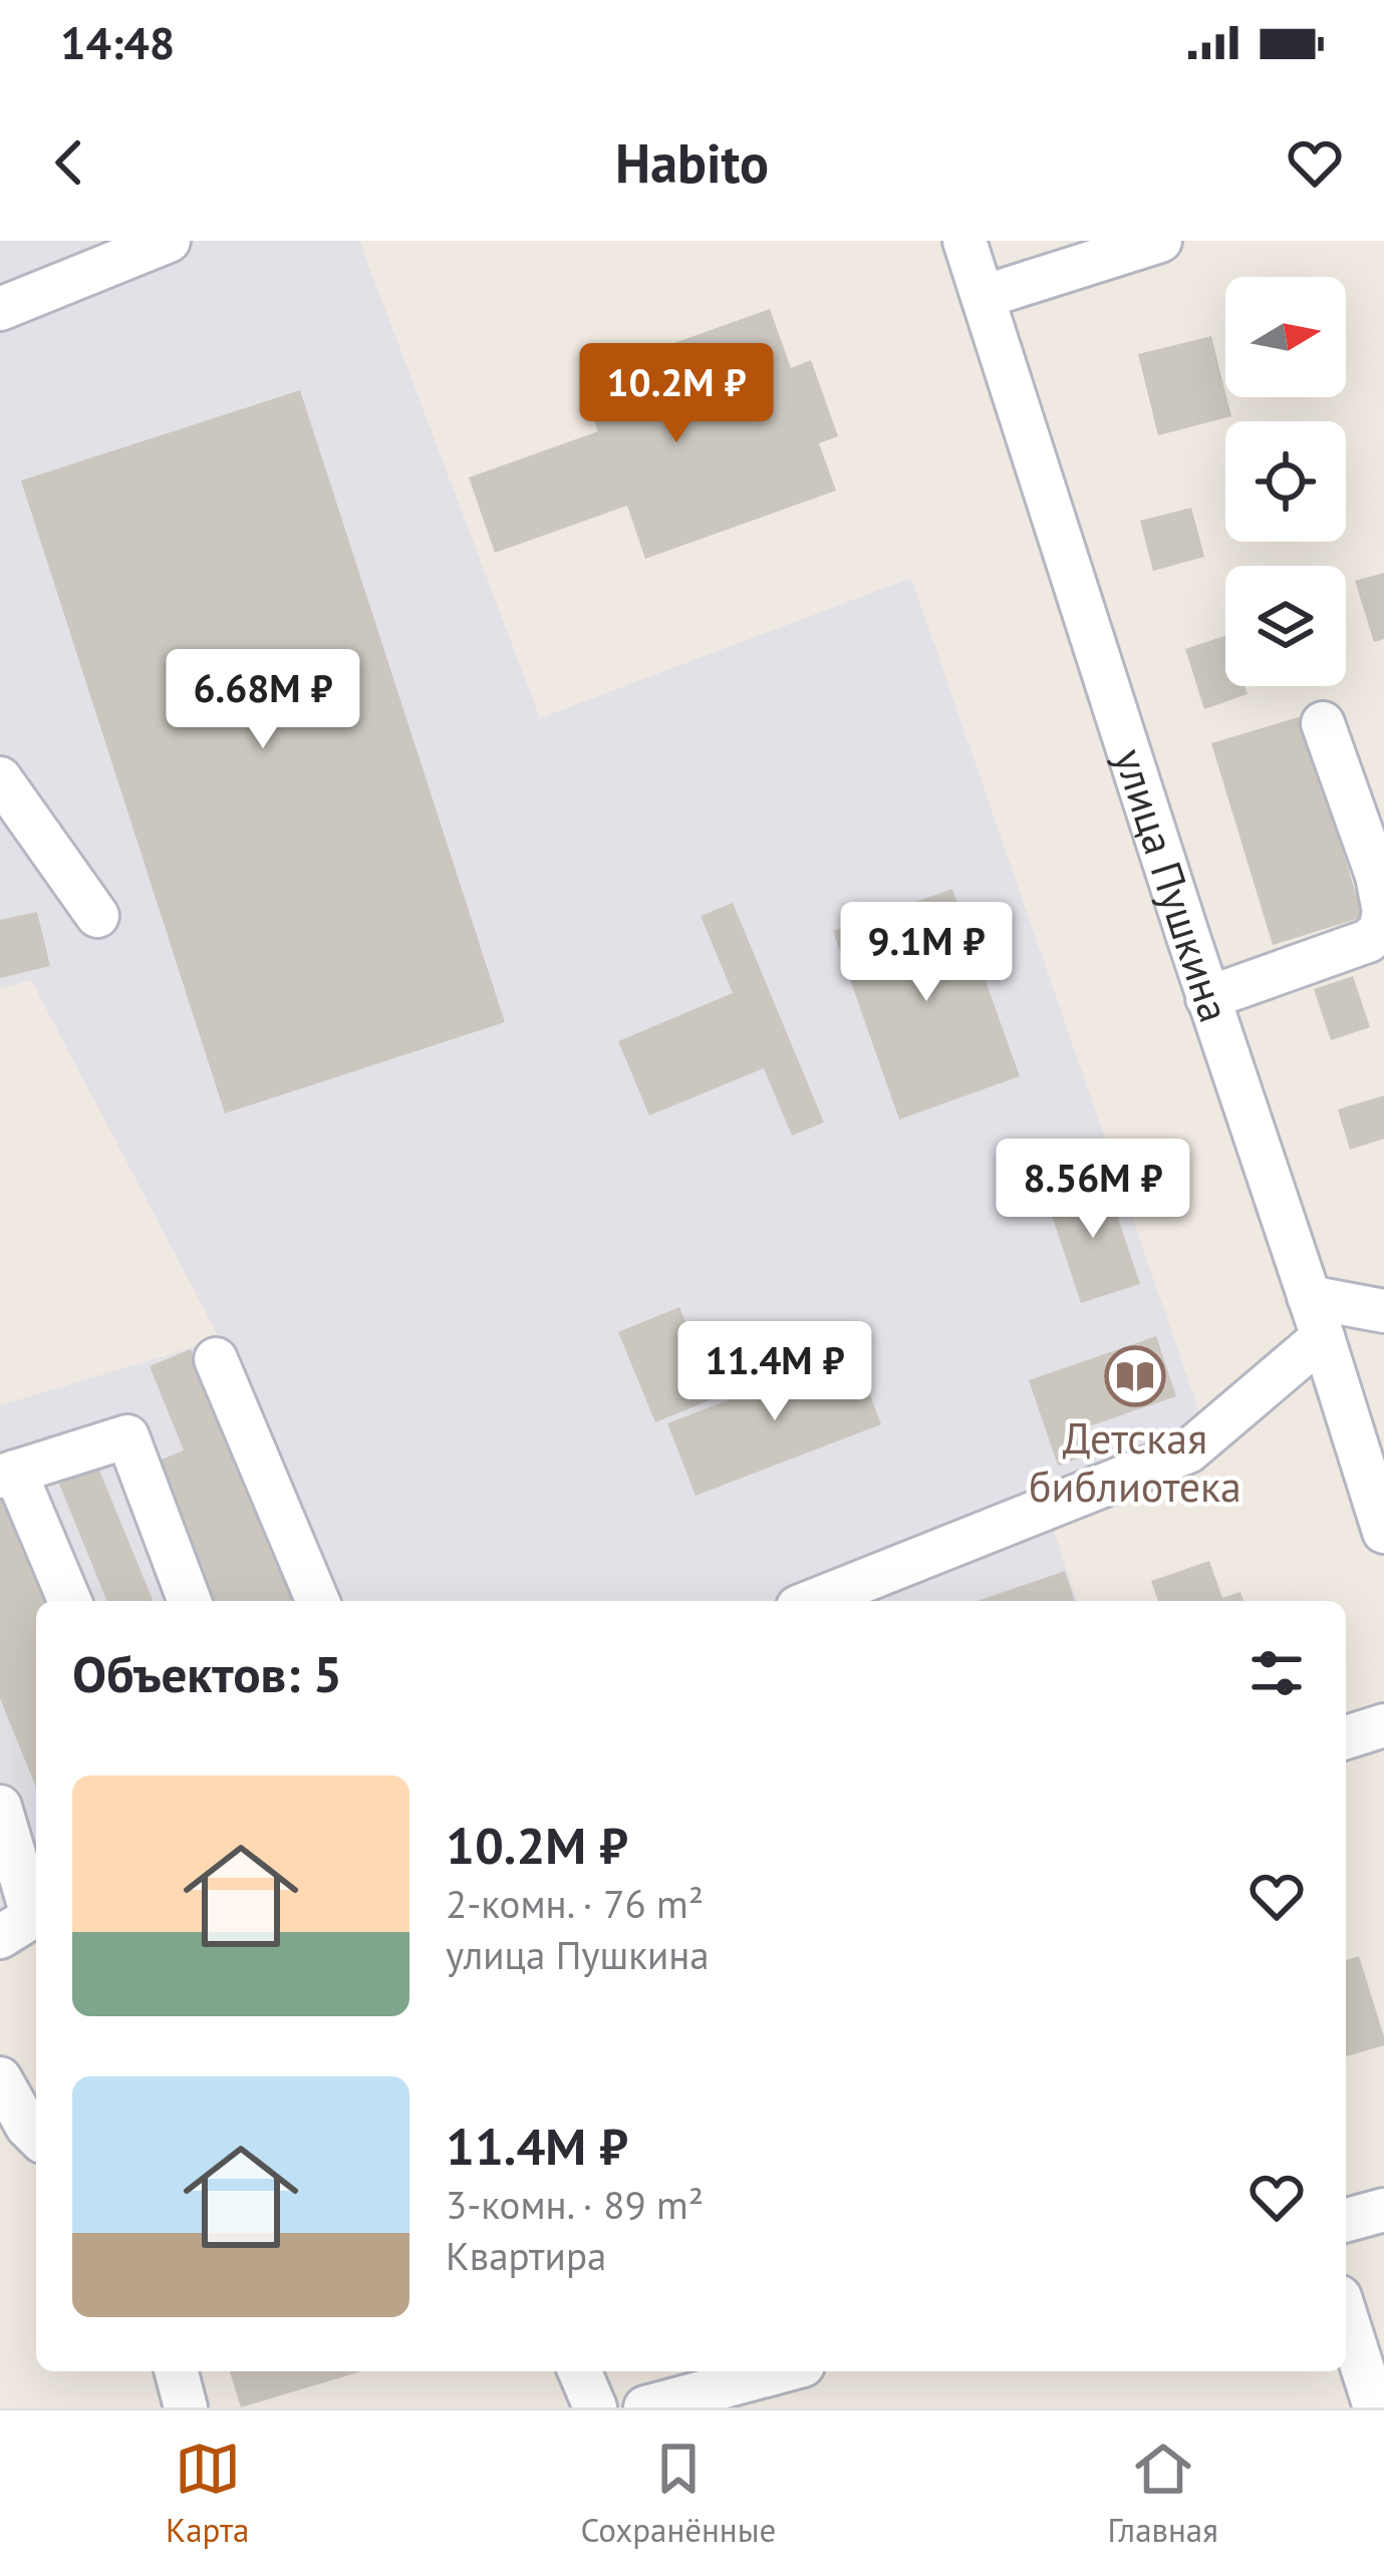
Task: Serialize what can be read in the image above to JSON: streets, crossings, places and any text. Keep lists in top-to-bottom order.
{
  "streets": {
    "street": ["улица Пушкина"]
  },
  "places": {
    "library": ["Детская библиотека"]
  },
  "north": "right",
  "page": {
    "status": "14:48",
    "header": "Habito",
    "price": [
      "10.2M ₽",
      "6.68M ₽",
      "9.1M ₽",
      "8.56M ₽",
      "11.4M ₽"
    ],
    "heading": "Объектов: 5",
    "list": [
      {
        "name": "10.2M ₽",
        "note": "2-комн. · 76 m² · улица Пушкина"
      },
      {
        "name": "11.4M ₽",
        "note": "3-комн. · 89 m² · Квартира"
      }
    ],
    "tabs": ["Карта", "Сохранённые", "Главная"]
  }
}
